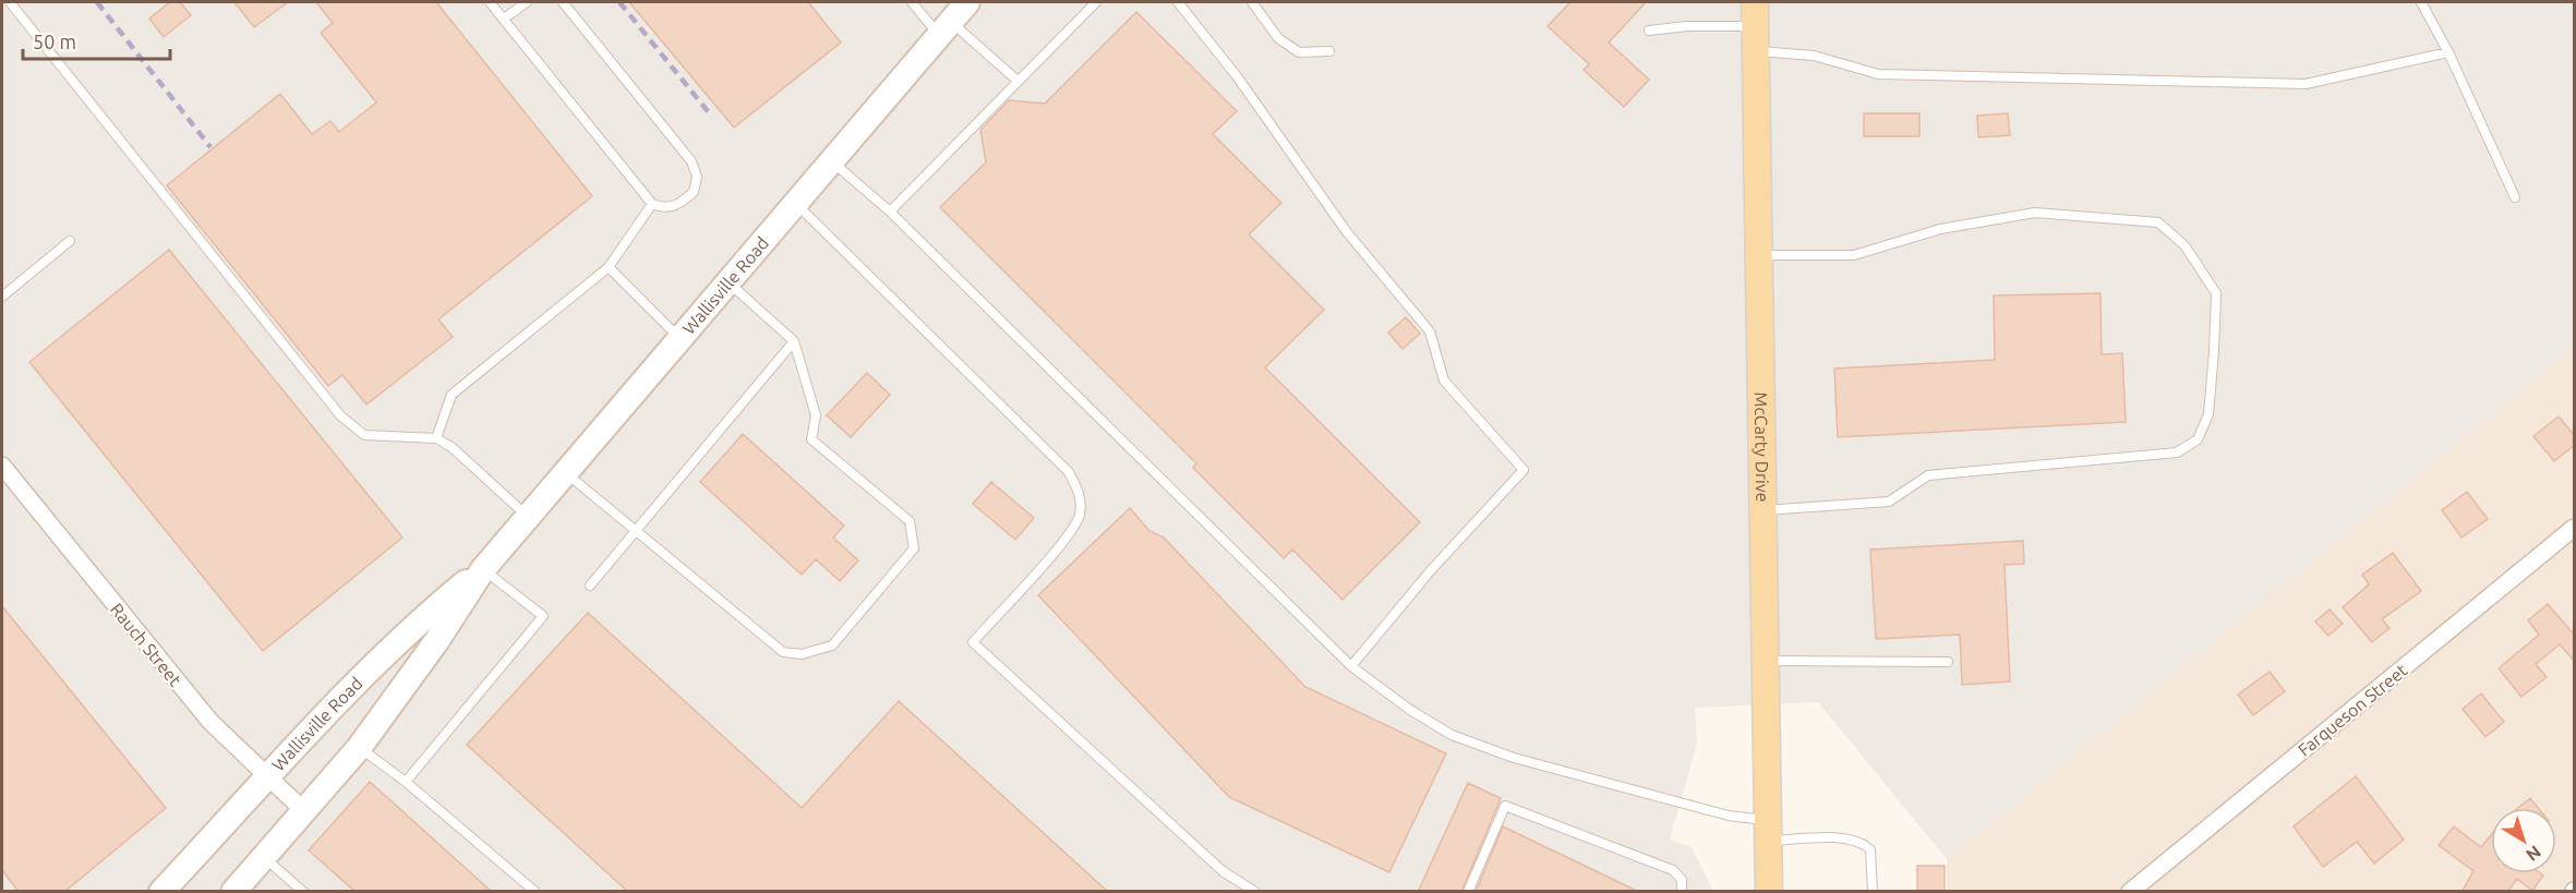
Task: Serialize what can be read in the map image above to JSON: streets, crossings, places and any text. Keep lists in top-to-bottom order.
{
  "streets": {
    "main road": ["Wallisville Road", "McCarty Drive"],
    "street": ["Rauch Street", "Farqueson Street"]
  },
  "crossings": [
    ["Wallisville Road", "Rauch Street"]
  ],
  "scale_bar": "50 m",
  "north": "bottom right"
}
